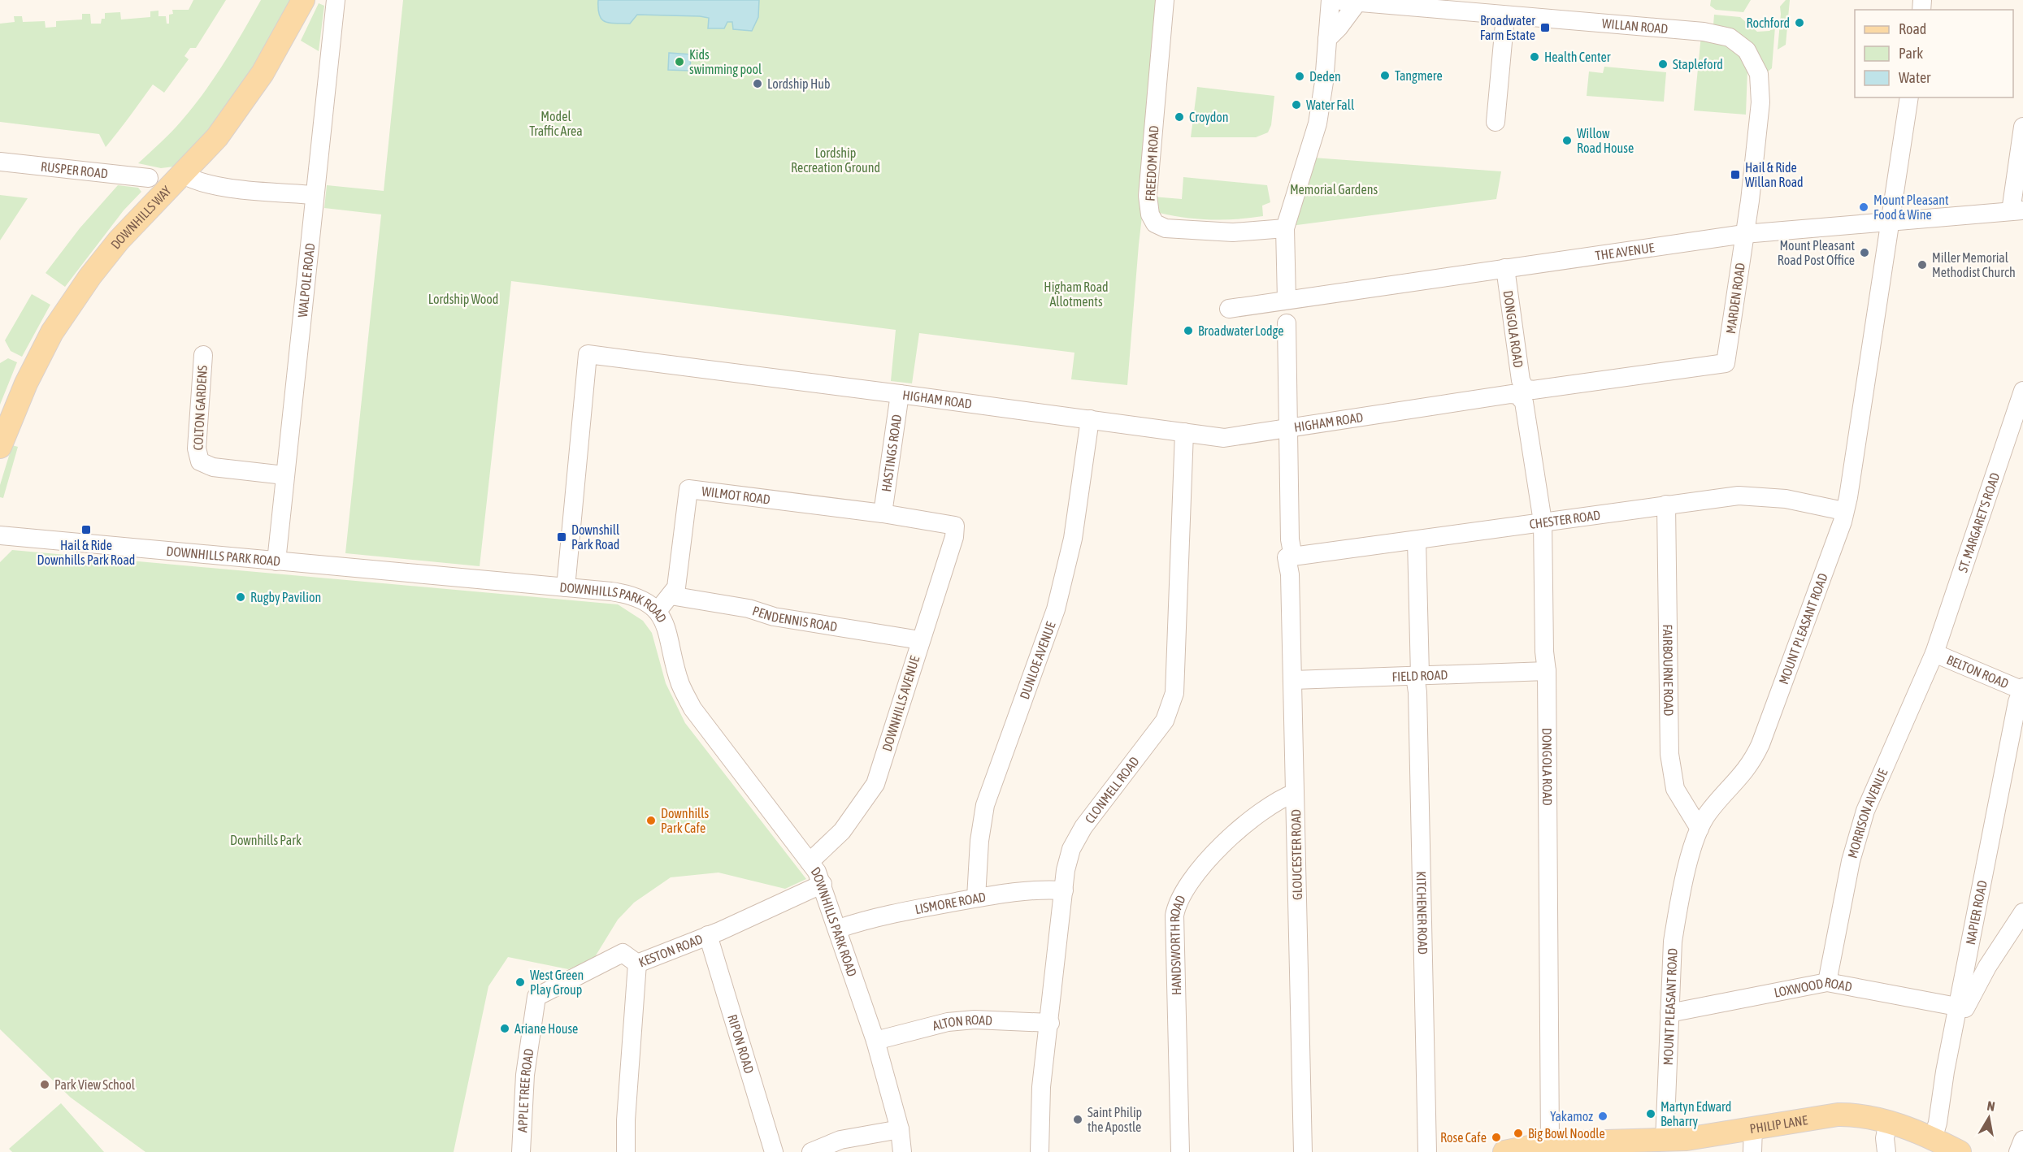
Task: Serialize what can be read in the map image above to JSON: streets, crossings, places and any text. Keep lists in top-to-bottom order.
{
  "streets": {
    "main road": ["DOWNHILLS WAY", "PHILIP LANE"],
    "street": [
      "WILLAN ROAD",
      "FREEDOM ROAD",
      "RUSPER ROAD",
      "THE AVENUE",
      "WALPOLE ROAD",
      "MARDEN ROAD",
      "DONGOLA ROAD",
      "HIGHAM ROAD",
      "COLTON GARDENS",
      "HASTINGS ROAD",
      "WILMOT ROAD",
      "CHESTER ROAD",
      "ST. MARGARET'S ROAD",
      "DOWNHILLS PARK ROAD",
      "PENDENNIS ROAD",
      "MOUNT PLEASANT ROAD",
      "DUNLOE AVENUE",
      "FAIRBOURNE ROAD",
      "BELTON ROAD",
      "FIELD ROAD",
      "DOWNHILLS AVENUE",
      "CLONMELL ROAD",
      "MORRISON AVENUE",
      "GLOUCESTER ROAD",
      "LISMORE ROAD",
      "NAPIER ROAD",
      "KITCHENER ROAD",
      "HANDSWORTH ROAD",
      "KESTON ROAD",
      "LOXWOOD ROAD",
      "ALTON ROAD",
      "RIPON ROAD",
      "APPLE TREE ROAD"
    ]
  },
  "crossings": [
    ["WILLAN ROAD", "THE AVENUE"],
    ["WILLAN ROAD", "MARDEN ROAD"],
    ["THE AVENUE", "MARDEN ROAD"],
    ["THE AVENUE", "DONGOLA ROAD"],
    ["THE AVENUE", "MOUNT PLEASANT ROAD"],
    ["WALPOLE ROAD", "COLTON GARDENS"],
    ["WALPOLE ROAD", "DOWNHILLS PARK ROAD"],
    ["MARDEN ROAD", "HIGHAM ROAD"],
    ["DONGOLA ROAD", "HIGHAM ROAD"],
    ["DONGOLA ROAD", "CHESTER ROAD"],
    ["DONGOLA ROAD", "FIELD ROAD"],
    ["DONGOLA ROAD", "PHILIP LANE"],
    ["HIGHAM ROAD", "HASTINGS ROAD"],
    ["HIGHAM ROAD", "DOWNHILLS PARK ROAD"],
    ["HIGHAM ROAD", "DUNLOE AVENUE"],
    ["HIGHAM ROAD", "CLONMELL ROAD"],
    ["HIGHAM ROAD", "GLOUCESTER ROAD"],
    ["HASTINGS ROAD", "WILMOT ROAD"],
    ["HASTINGS ROAD", "DOWNHILLS AVENUE"],
    ["WILMOT ROAD", "DOWNHILLS PARK ROAD"],
    ["WILMOT ROAD", "PENDENNIS ROAD"],
    ["WILMOT ROAD", "DOWNHILLS AVENUE"],
    ["CHESTER ROAD", "MOUNT PLEASANT ROAD"],
    ["CHESTER ROAD", "FAIRBOURNE ROAD"],
    ["CHESTER ROAD", "GLOUCESTER ROAD"],
    ["CHESTER ROAD", "KITCHENER ROAD"],
    ["ST. MARGARET'S ROAD", "BELTON ROAD"],
    ["ST. MARGARET'S ROAD", "MORRISON AVENUE"],
    ["DOWNHILLS PARK ROAD", "DOWNHILLS AVENUE"],
    ["DOWNHILLS PARK ROAD", "LISMORE ROAD"],
    ["DOWNHILLS PARK ROAD", "KESTON ROAD"],
    ["DOWNHILLS PARK ROAD", "ALTON ROAD"],
    ["PENDENNIS ROAD", "DOWNHILLS AVENUE"],
    ["MOUNT PLEASANT ROAD", "FAIRBOURNE ROAD"],
    ["MOUNT PLEASANT ROAD", "LOXWOOD ROAD"],
    ["MOUNT PLEASANT ROAD", "PHILIP LANE"],
    ["DUNLOE AVENUE", "LISMORE ROAD"],
    ["BELTON ROAD", "MORRISON AVENUE"],
    ["BELTON ROAD", "NAPIER ROAD"],
    ["FIELD ROAD", "GLOUCESTER ROAD"],
    ["FIELD ROAD", "KITCHENER ROAD"],
    ["CLONMELL ROAD", "LISMORE ROAD"],
    ["CLONMELL ROAD", "ALTON ROAD"],
    ["MORRISON AVENUE", "LOXWOOD ROAD"],
    ["GLOUCESTER ROAD", "HANDSWORTH ROAD"],
    ["NAPIER ROAD", "LOXWOOD ROAD"],
    ["NAPIER ROAD", "PHILIP LANE"],
    ["KESTON ROAD", "RIPON ROAD"],
    ["KESTON ROAD", "APPLE TREE ROAD"]
  ],
  "parks": [
    "Model Traffic Area",
    "Lordship Recreation Ground",
    "Memorial Gardens",
    "Higham Road Allotments",
    "Lordship Wood",
    "Downhills Park"
  ],
  "places": {
    "other": [
      "Rochford",
      "Health Center",
      "Kids swimming pool",
      "Stapleford",
      "Tangmere",
      "Deden",
      "Lordship Hub",
      "Water Fall",
      "Croydon",
      "Willow Road House",
      "Mount Pleasant Food & Wine",
      "Mount Pleasant Road Post Office",
      "Miller Memorial Methodist Church",
      "Broadwater Lodge",
      "Rugby Pavilion",
      "Downhills Park Cafe",
      "West Green Play Group",
      "Ariane House",
      "Park View School",
      "Martyn Edward Beharry",
      "Yakamoz",
      "Saint Philip the Apostle",
      "Big Bowl Noodle",
      "Rose Cafe"
    ],
    "transit": [
      "Broadwater Farm Estate",
      "Hail & Ride Willan Road",
      "Hail & Ride Downhills Park Road",
      "Downshill Park Road"
    ]
  },
  "legend": ["Road", "Park", "Water"],
  "north": "top"
}
